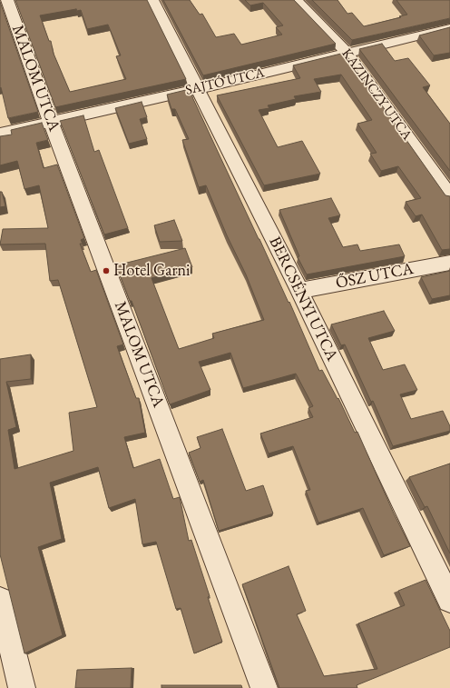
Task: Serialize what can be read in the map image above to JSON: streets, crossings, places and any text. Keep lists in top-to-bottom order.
{
  "streets": {
    "street": [
      "MALOM UTCA",
      "SAJTÓ UTCA",
      "KAZINCZY UTCA",
      "ŐSZ UTCA",
      "BERCSÉNYI UTCA"
    ]
  },
  "crossings": [
    ["MALOM UTCA", "SAJTÓ UTCA"],
    ["SAJTÓ UTCA", "KAZINCZY UTCA"],
    ["SAJTÓ UTCA", "BERCSÉNYI UTCA"],
    ["ŐSZ UTCA", "BERCSÉNYI UTCA"]
  ],
  "places": ["Hotel Garni"]
}
